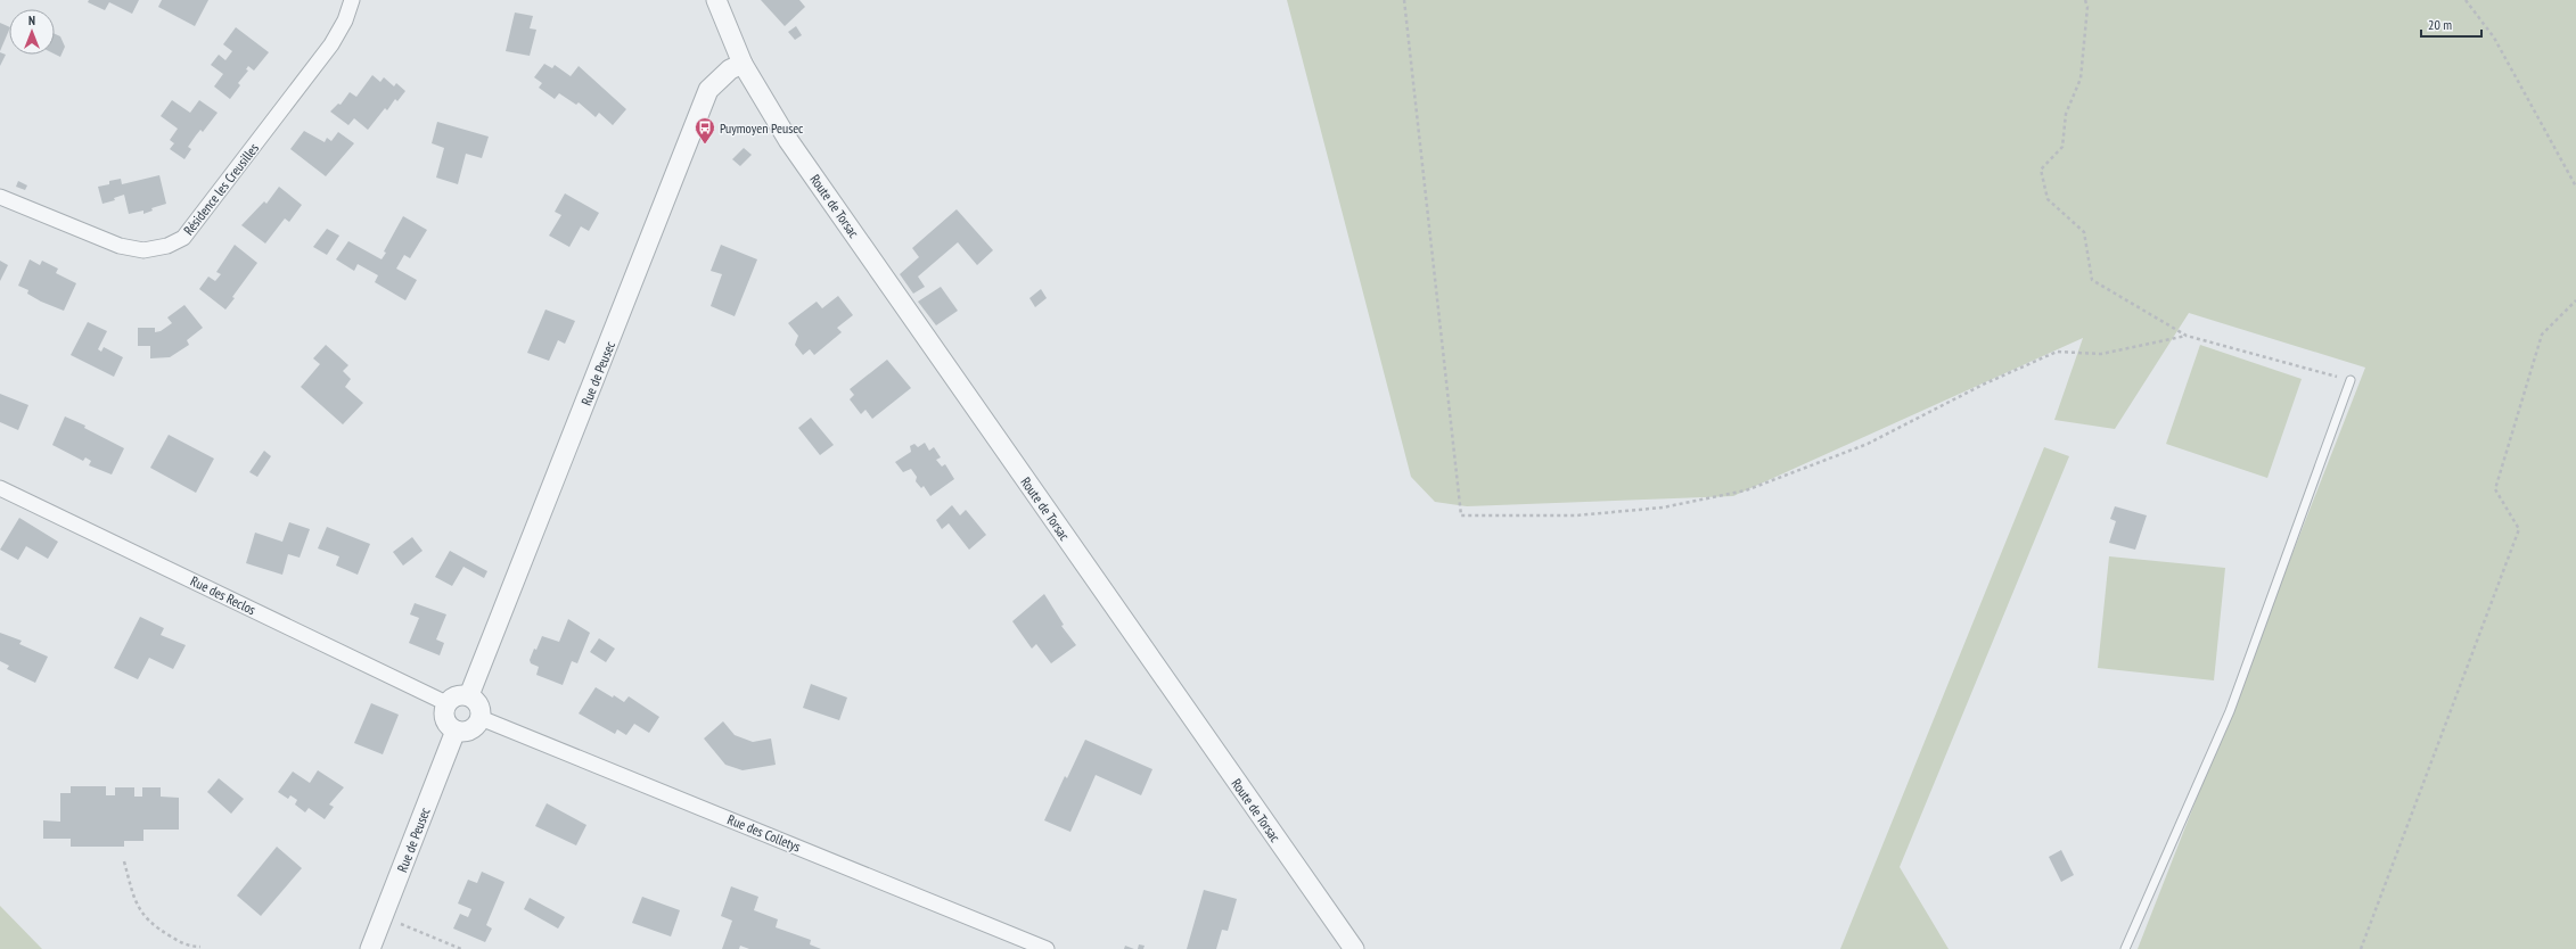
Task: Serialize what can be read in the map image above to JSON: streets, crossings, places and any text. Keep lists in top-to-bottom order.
{
  "streets": {
    "street": [
      "Résidence les Creusilles",
      "Route de Torsac",
      "Rue de Peusec",
      "Rue des Reclos",
      "Rue des Colletys"
    ]
  },
  "crossings": [
    ["Route de Torsac", "Rue de Peusec"],
    ["Rue de Peusec", "Rue des Reclos"],
    ["Rue de Peusec", "Rue des Colletys"],
    ["Rue des Reclos", "Rue des Colletys"]
  ],
  "places": {
    "bus stop": ["Puymoyen Peusec"]
  },
  "scale_bar": "20 m",
  "north": "top"
}
